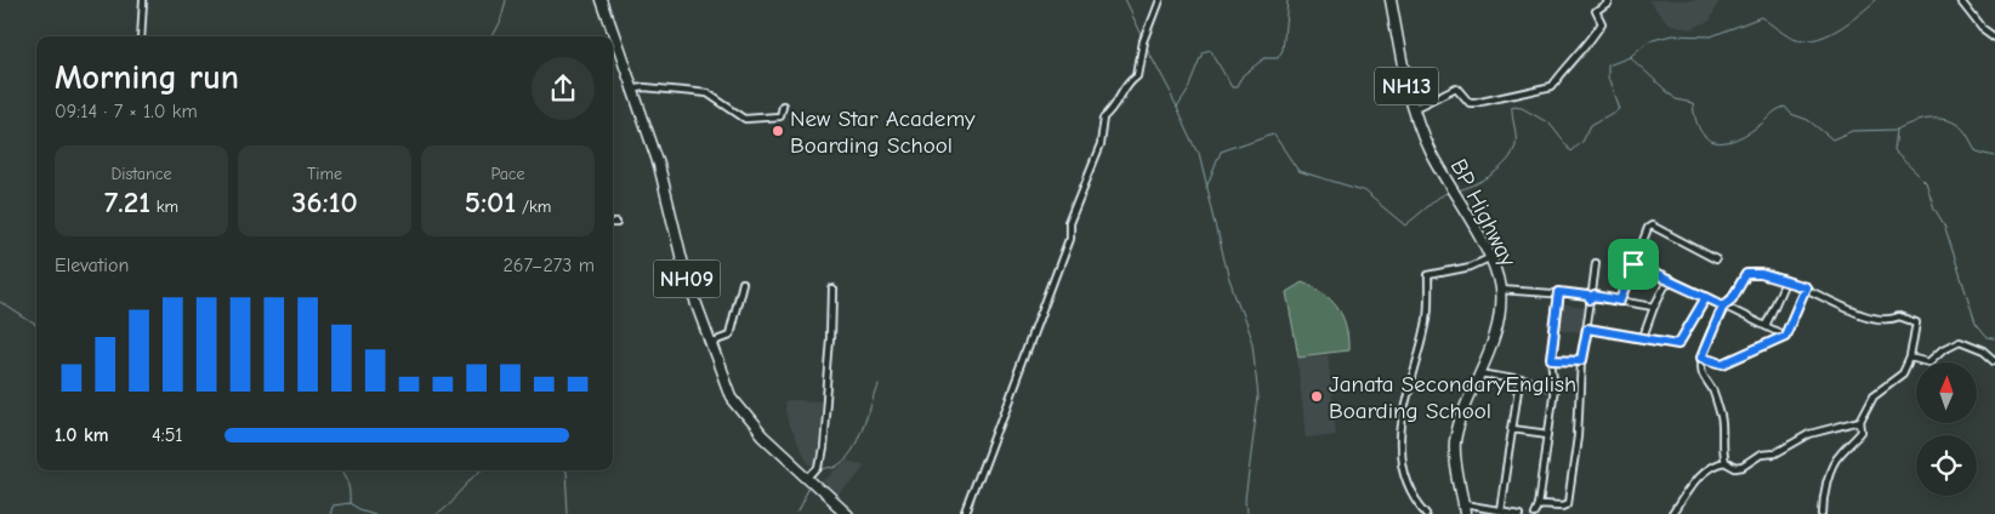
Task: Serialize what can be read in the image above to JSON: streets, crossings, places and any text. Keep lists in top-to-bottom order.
{
  "streets": {
    "main road": ["NH13", "BP Highway", "NH09"]
  },
  "places": ["New Star Academy Boarding School", "Janata SecondaryEnglish Boarding School"],
  "north": "top",
  "page": {
    "heading": ["Morning run", "09:14 · 7 × 1.0 km"],
    "stats": [
      ["Distance", "7.21 km"],
      ["Time", "36:10"],
      ["Pace", "5:01 /km"]
    ],
    "chart": ["Elevation", "267–273 m"],
    "list": [
      {
        "name": "1.0 km",
        "note": "4:51"
      }
    ]
  }
}
